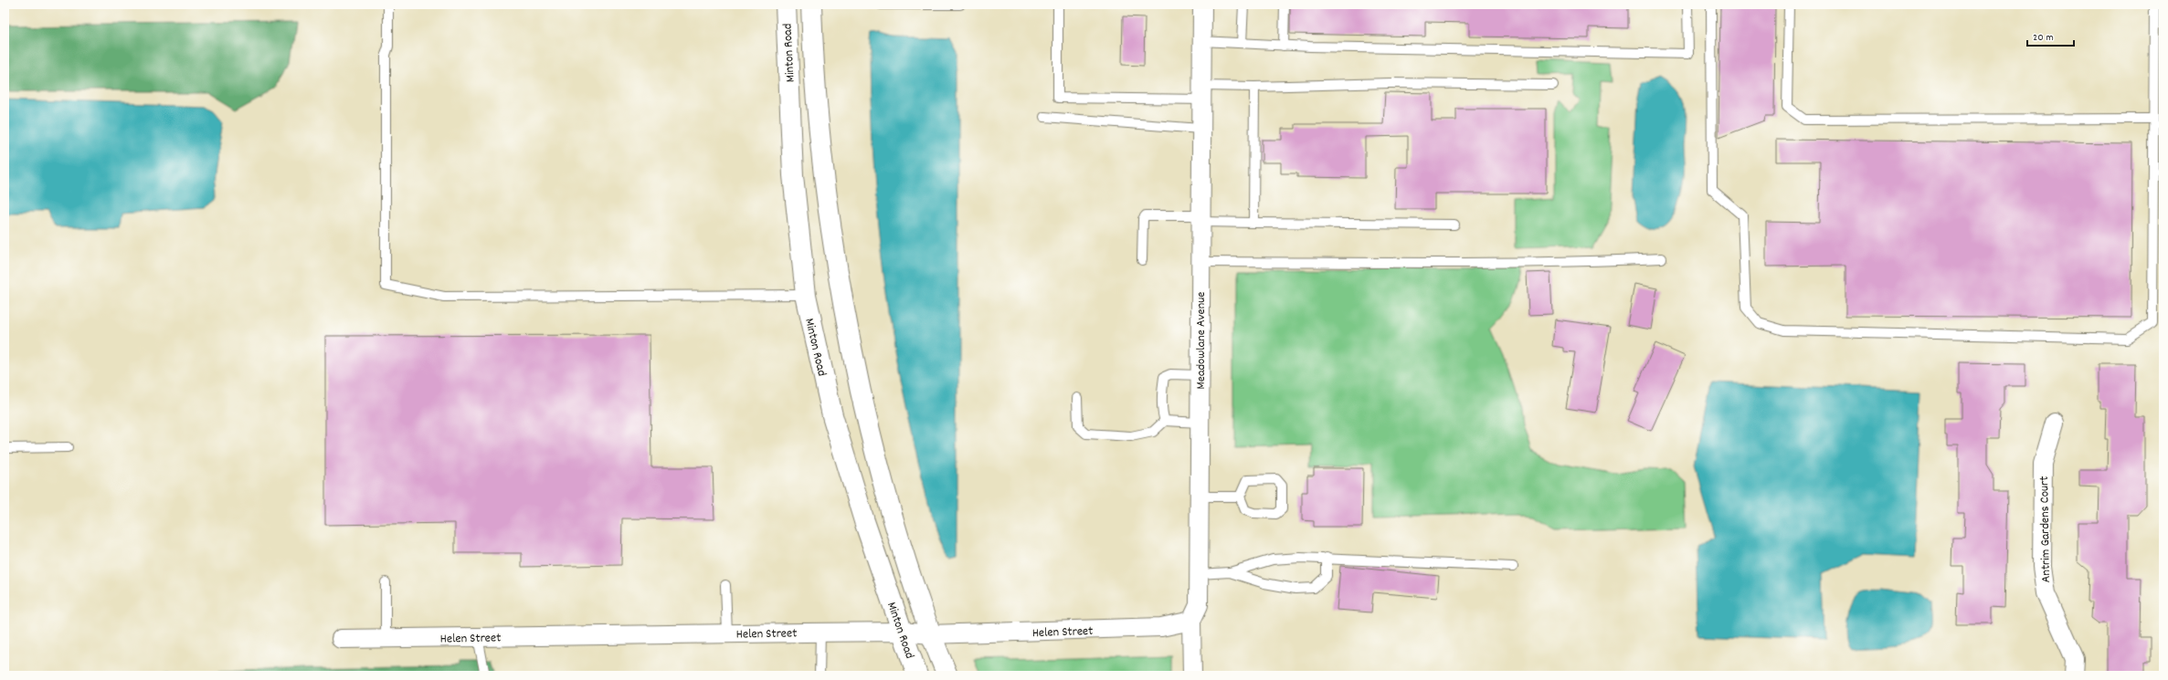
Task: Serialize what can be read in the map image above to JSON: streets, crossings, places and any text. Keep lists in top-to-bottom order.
{
  "streets": {
    "main road": ["Minton Road"],
    "street": ["Meadowlane Avenue", "Antrim Gardens Court", "Helen Street"]
  },
  "crossings": [
    ["Minton Road", "Helen Street"],
    ["Meadowlane Avenue", "Helen Street"]
  ],
  "scale_bar": "20 m"
}
